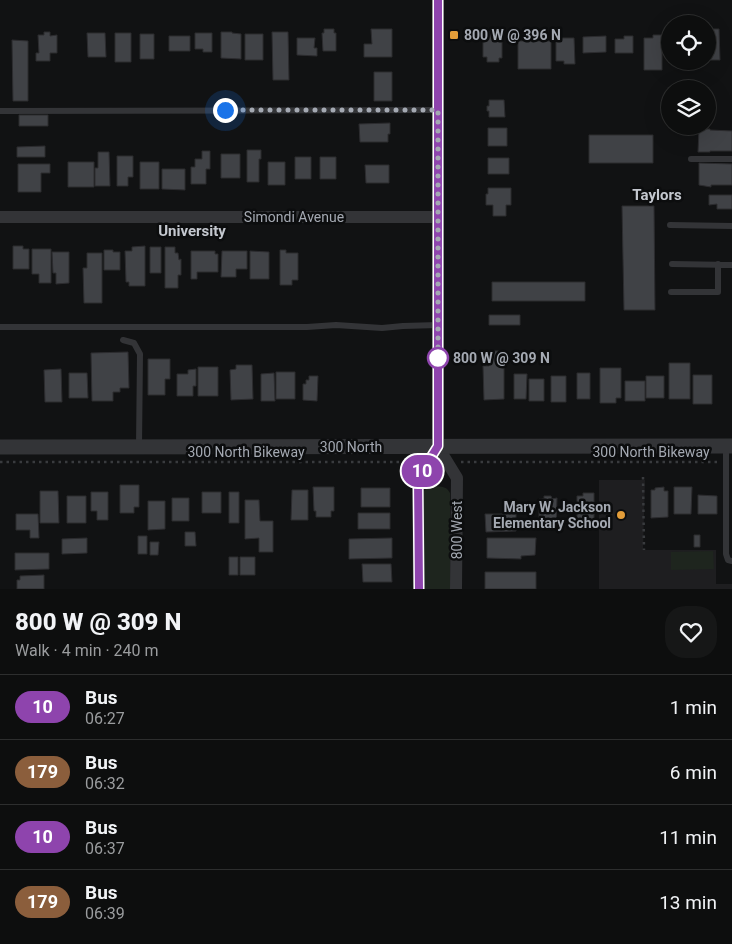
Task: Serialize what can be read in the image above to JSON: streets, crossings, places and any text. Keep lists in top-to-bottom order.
{
  "streets": {
    "street": ["Simondi Avenue", "300 North", "800 West"],
    "path": ["300 North Bikeway"]
  },
  "crossings": [
    ["Simondi Avenue", "800 West"],
    ["300 North", "800 West"],
    ["300 North Bikeway", "800 West"]
  ],
  "districts": ["Taylors", "University"],
  "places": {
    "transit": ["800 W @ 396 N"],
    "other": ["800 W @ 309 N", "Mary W. Jackson Elementary School"]
  },
  "lines": ["bus line 10"],
  "page": {
    "on_map": "10",
    "heading": ["800 W @ 309 N", "Walk · 4 min · 240 m"],
    "list": [
      {
        "mark": "10",
        "name": "Bus",
        "note": "06:27",
        "value": "1 min"
      },
      {
        "mark": "179",
        "name": "Bus",
        "note": "06:32",
        "value": "6 min"
      },
      {
        "mark": "10",
        "name": "Bus",
        "note": "06:37",
        "value": "11 min"
      },
      {
        "mark": "179",
        "name": "Bus",
        "note": "06:39",
        "value": "13 min"
      }
    ]
  }
}
